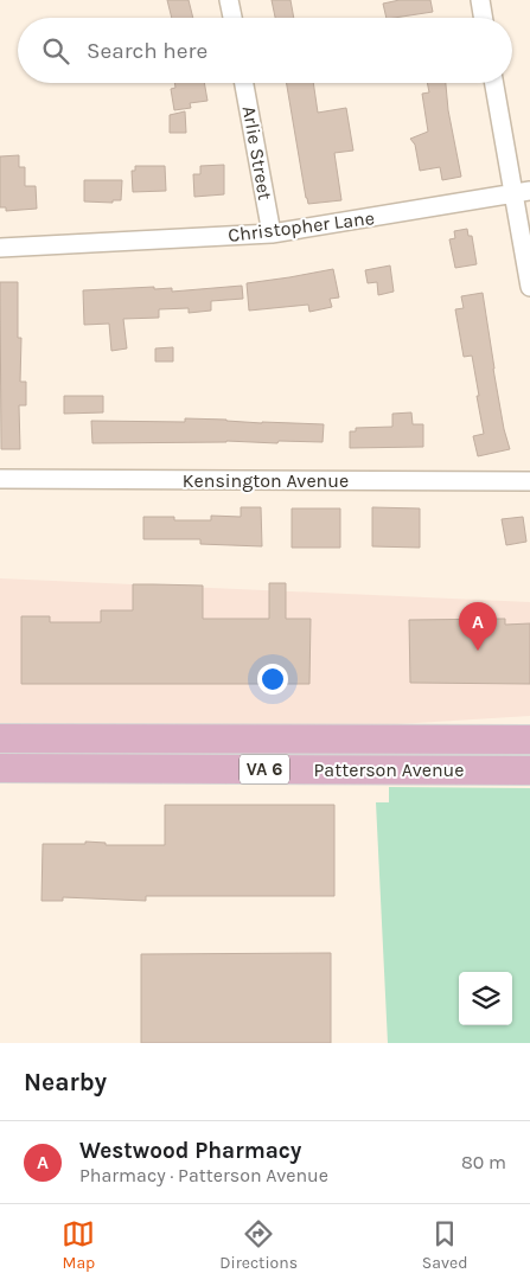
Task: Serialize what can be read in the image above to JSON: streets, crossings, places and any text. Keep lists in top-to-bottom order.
{
  "streets": {
    "main road": ["VA 6", "Patterson Avenue"],
    "street": ["Arlie Street", "Christopher Lane", "Kensington Avenue"]
  },
  "crossings": [
    ["Arlie Street", "Christopher Lane"]
  ],
  "page": {
    "search": "Search here",
    "pins": "A",
    "heading": "Nearby",
    "list": [
      {
        "mark": "A",
        "name": "Westwood Pharmacy",
        "note": "Pharmacy · Patterson Avenue",
        "value": "80 m"
      }
    ],
    "nav": ["Map", "Directions", "Saved"]
  }
}
